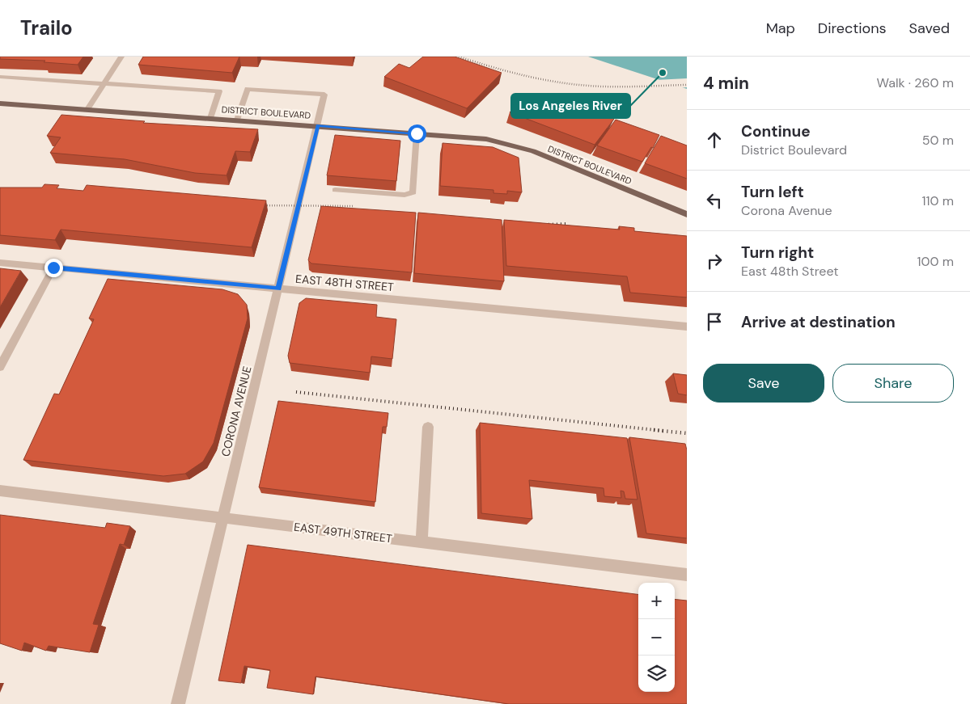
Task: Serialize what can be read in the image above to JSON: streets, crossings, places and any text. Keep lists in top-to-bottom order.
{
  "streets": {
    "main road": ["DISTRICT BOULEVARD"],
    "street": ["EAST 48TH STREET", "CORONA AVENUE", "EAST 49TH STREET"]
  },
  "crossings": [
    ["DISTRICT BOULEVARD", "CORONA AVENUE"],
    ["EAST 48TH STREET", "CORONA AVENUE"],
    ["CORONA AVENUE", "EAST 49TH STREET"]
  ],
  "places": ["Los Angeles River"],
  "page": {
    "header": "Trailo",
    "nav": ["Map", "Directions", "Saved"],
    "heading": ["4 min", "Walk · 260 m"],
    "list": [
      ["Continue", "District Boulevard", "50 m"],
      ["Turn left", "Corona Avenue", "110 m"],
      ["Turn right", "East 48th Street", "100 m"],
      "Arrive at destination"
    ],
    "buttons": ["Save", "Share"],
    "map_buttons": ["+", "−"]
  }
}
